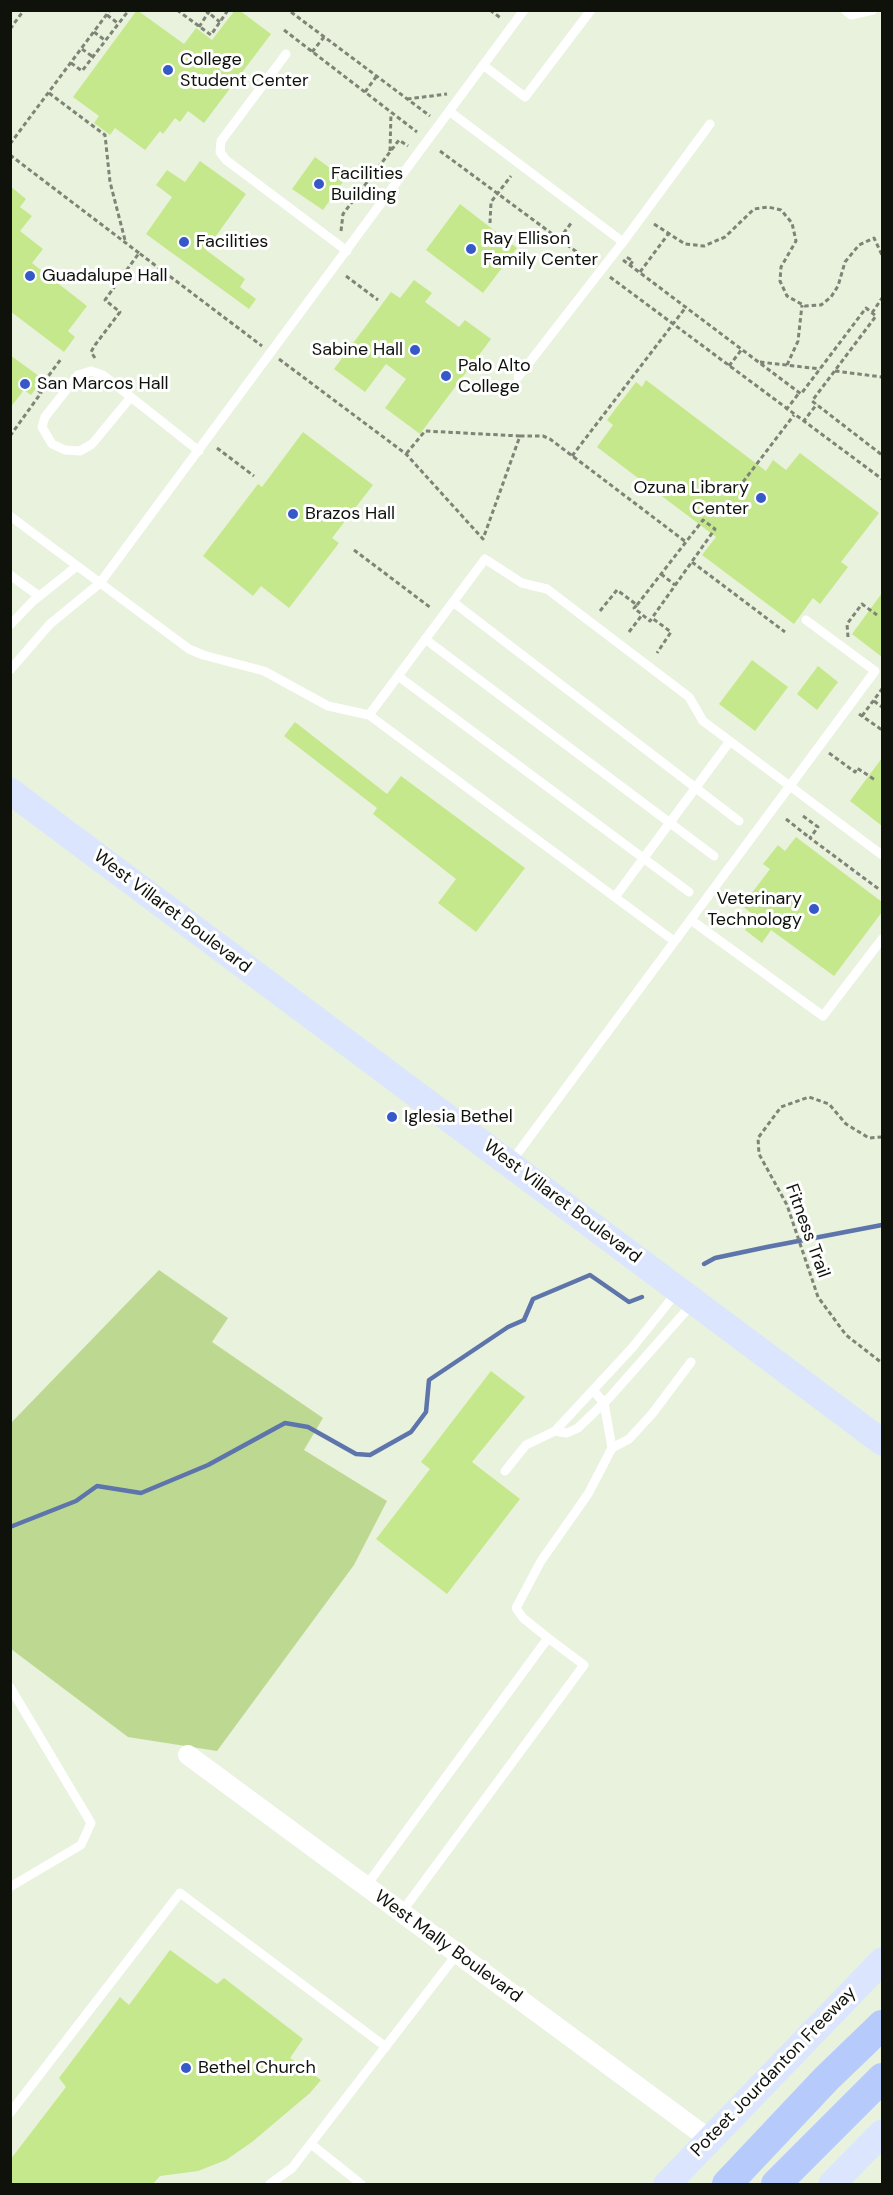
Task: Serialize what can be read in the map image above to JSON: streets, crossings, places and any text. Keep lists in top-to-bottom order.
{
  "streets": {
    "street": ["West Villaret Boulevard", "West Mally Boulevard", "Poteet Jourdanton Freeway"],
    "path": ["Fitness Trail"]
  },
  "crossings": [
    ["West Mally Boulevard", "Poteet Jourdanton Freeway"]
  ],
  "places": [
    "College Student Center",
    "Facilities Building",
    "Facilities",
    "Ray Ellison Family Center",
    "Guadalupe Hall",
    "Sabine Hall",
    "Palo Alto College",
    "San Marcos Hall",
    "Ozuna Library Center",
    "Brazos Hall",
    "Veterinary Technology",
    "Iglesia Bethel",
    "Bethel Church"
  ]
}
